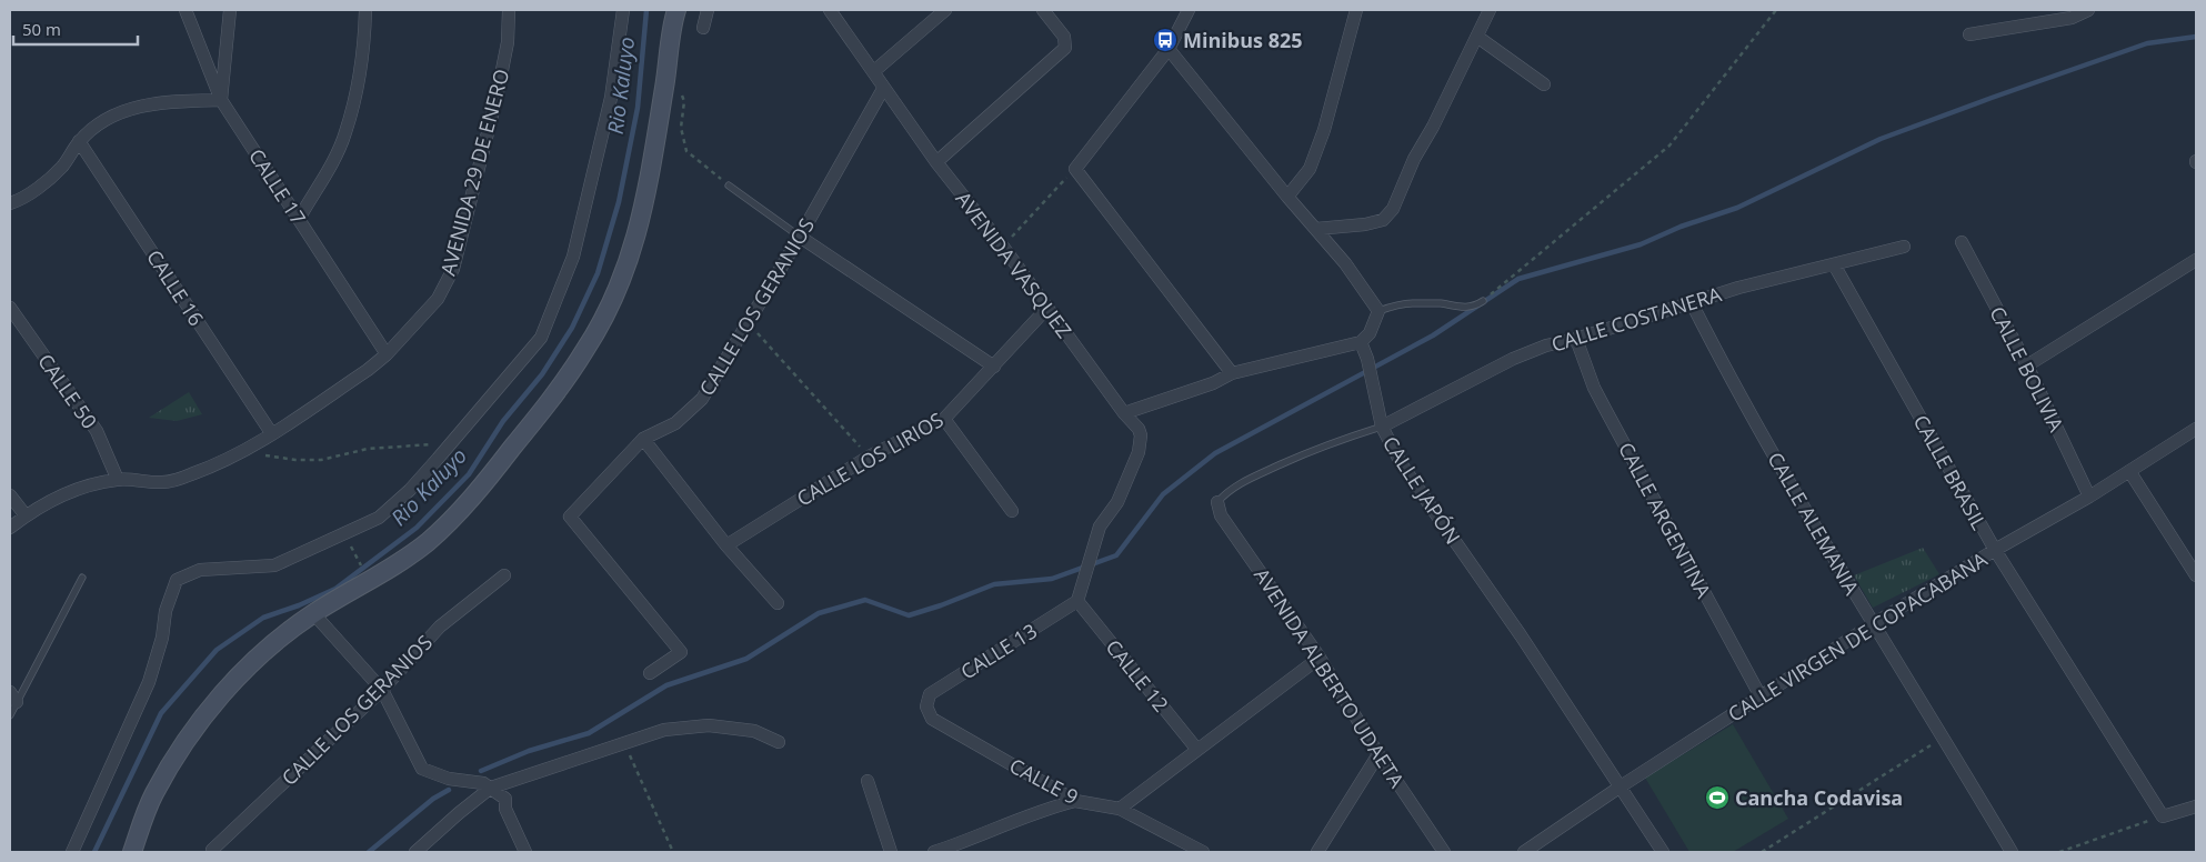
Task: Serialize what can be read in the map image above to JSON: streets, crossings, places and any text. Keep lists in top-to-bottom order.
{
  "streets": {
    "street": [
      "AVENIDA 29 DE ENERO",
      "CALLE 17",
      "AVENIDA VASQUEZ",
      "CALLE 16",
      "CALLE LOS GERANIOS",
      "CALLE COSTANERA",
      "CALLE BOLIVIA",
      "CALLE 50",
      "CALLE LOS LIRIOS",
      "CALLE BRASIL",
      "CALLE JAPÓN",
      "CALLE ARGENTINA",
      "CALLE ALEMANIA",
      "CALLE VIRGEN DE COPACABANA",
      "CALLE 13",
      "CALLE 12",
      "AVENIDA ALBERTO UDAETA",
      "CALLE 9"
    ]
  },
  "crossings": [
    ["AVENIDA 29 DE ENERO", "CALLE 17"],
    ["AVENIDA 29 DE ENERO", "CALLE 16"],
    ["AVENIDA 29 DE ENERO", "CALLE 50"],
    ["AVENIDA VASQUEZ", "CALLE LOS GERANIOS"],
    ["AVENIDA VASQUEZ", "CALLE LOS LIRIOS"],
    ["AVENIDA VASQUEZ", "CALLE 13"],
    ["AVENIDA VASQUEZ", "CALLE 12"],
    ["CALLE COSTANERA", "CALLE BRASIL"],
    ["CALLE COSTANERA", "CALLE JAPÓN"],
    ["CALLE COSTANERA", "CALLE ARGENTINA"],
    ["CALLE COSTANERA", "CALLE ALEMANIA"],
    ["CALLE BOLIVIA", "CALLE VIRGEN DE COPACABANA"],
    ["CALLE BRASIL", "CALLE VIRGEN DE COPACABANA"],
    ["CALLE JAPÓN", "CALLE VIRGEN DE COPACABANA"],
    ["CALLE ARGENTINA", "CALLE VIRGEN DE COPACABANA"],
    ["CALLE ALEMANIA", "CALLE VIRGEN DE COPACABANA"],
    ["CALLE 13", "CALLE 12"],
    ["CALLE 13", "CALLE 9"]
  ],
  "water": ["Rio Kaluyo"],
  "places": {
    "bus stop": ["Minibus 825"],
    "sports": ["Cancha Codavisa"]
  },
  "scale_bar": "50 m"
}
